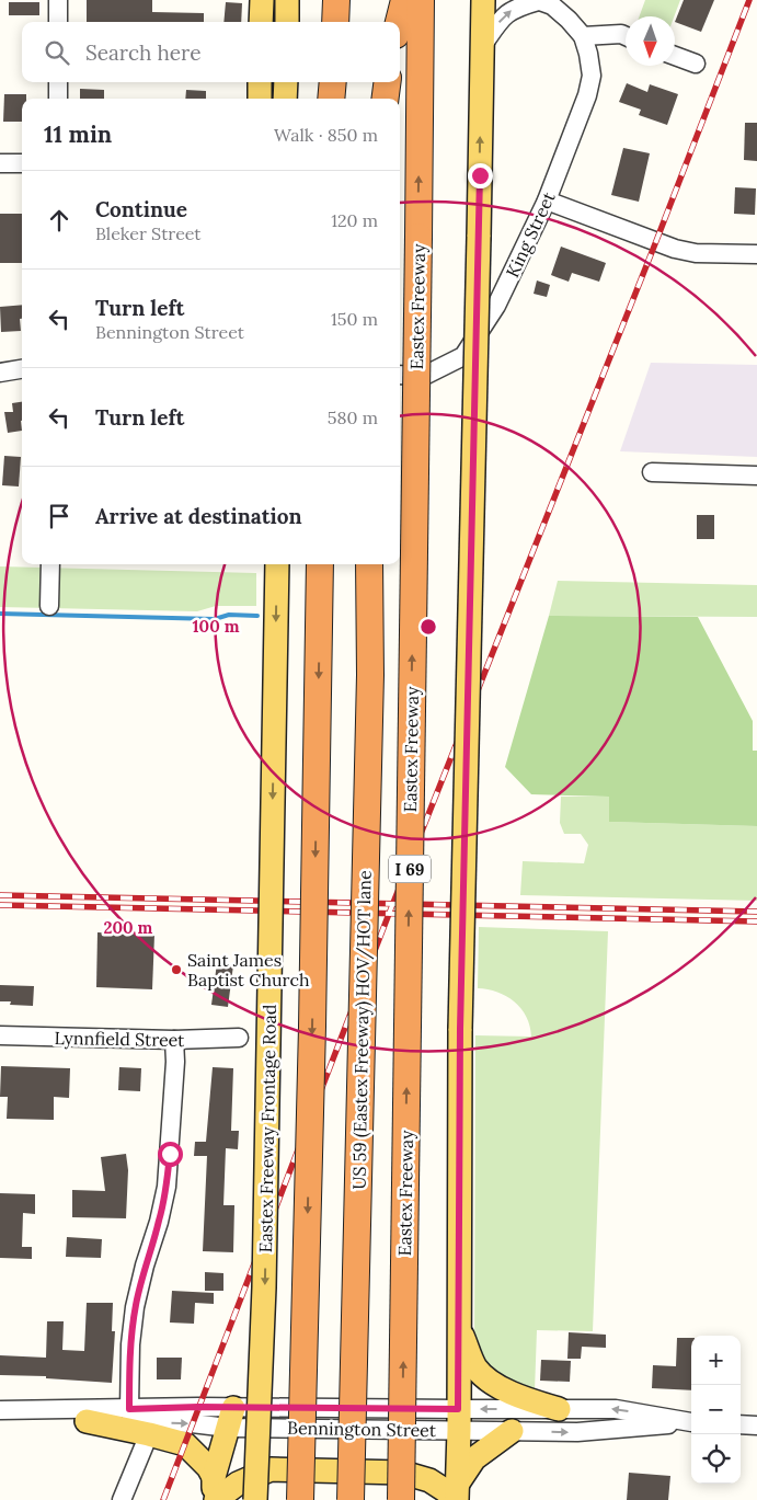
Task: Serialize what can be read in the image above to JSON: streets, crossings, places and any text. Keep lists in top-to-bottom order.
{
  "streets": {
    "highway": ["Eastex Freeway", "I 69", "US 59 (Eastex Freeway) HOV/HOT lane"],
    "main road": ["Eastex Freeway Frontage Road"],
    "street": ["King Street", "Lynnfield Street", "Bennington Street"]
  },
  "places": ["Saint James Baptist Church"],
  "north": "bottom",
  "page": {
    "search": "Search here",
    "heading": ["11 min", "Walk · 850 m"],
    "list": [
      ["Continue", "Bleker Street", "120 m"],
      ["Turn left", "Bennington Street", "150 m"],
      ["Turn left", "580 m"],
      "Arrive at destination"
    ],
    "map_buttons": ["+", "−"]
  },
  "rings": ["100 m", "200 m"]
}
